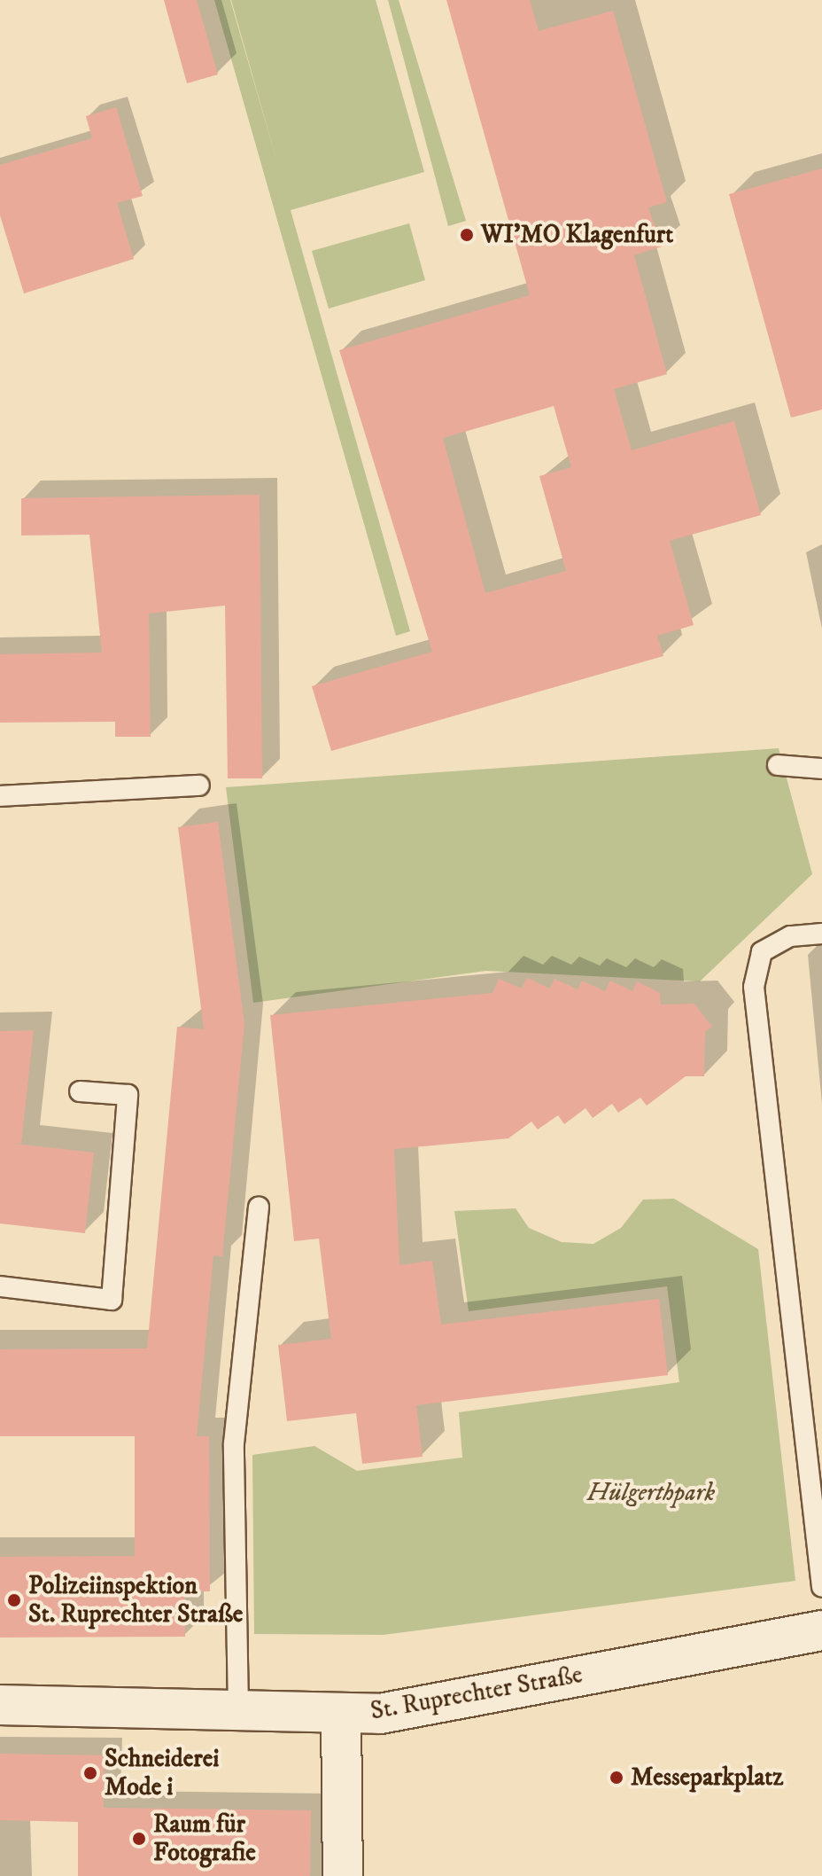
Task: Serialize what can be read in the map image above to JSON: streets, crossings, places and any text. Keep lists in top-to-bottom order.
{
  "streets": {
    "street": ["St. Ruprechter Straße"]
  },
  "parks": ["Hülgerthpark"],
  "places": [
    "WI’MO Klagenfurt",
    "Polizeiinspektion St. Ruprechter Straße",
    "Schneiderei Mode i",
    "Messeparkplatz",
    "Raum für Fotografie"
  ]
}
